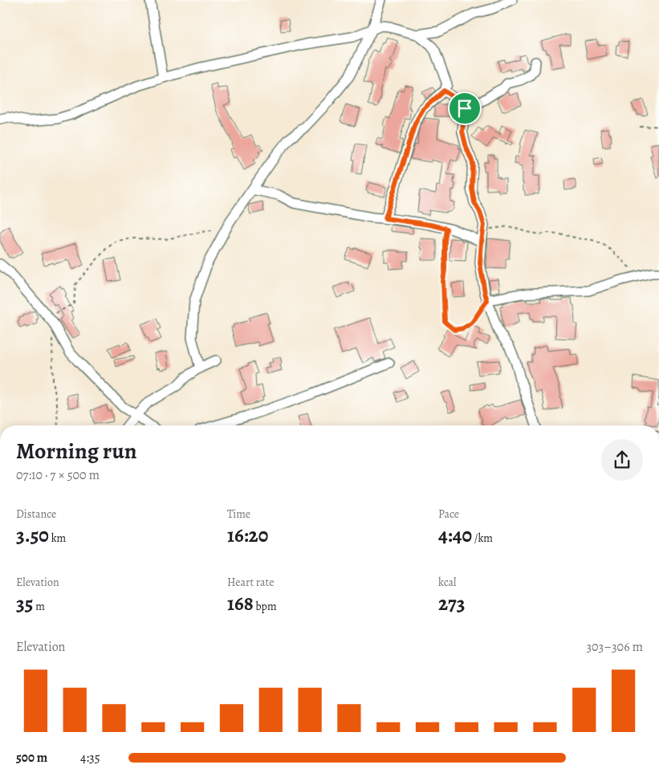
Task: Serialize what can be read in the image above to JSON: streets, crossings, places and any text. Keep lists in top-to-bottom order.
{
  "page": {
    "heading": ["Morning run", "07:10 · 7 × 500 m"],
    "stats": [
      ["Distance", "3.50 km"],
      ["Time", "16:20"],
      ["Pace", "4:40 /km"],
      ["Elevation", "35 m"],
      ["Heart rate", "168 bpm"],
      ["kcal", "273"]
    ],
    "chart": ["Elevation", "303–306 m"],
    "list": [
      {
        "name": "500 m",
        "note": "4:35"
      }
    ]
  }
}
